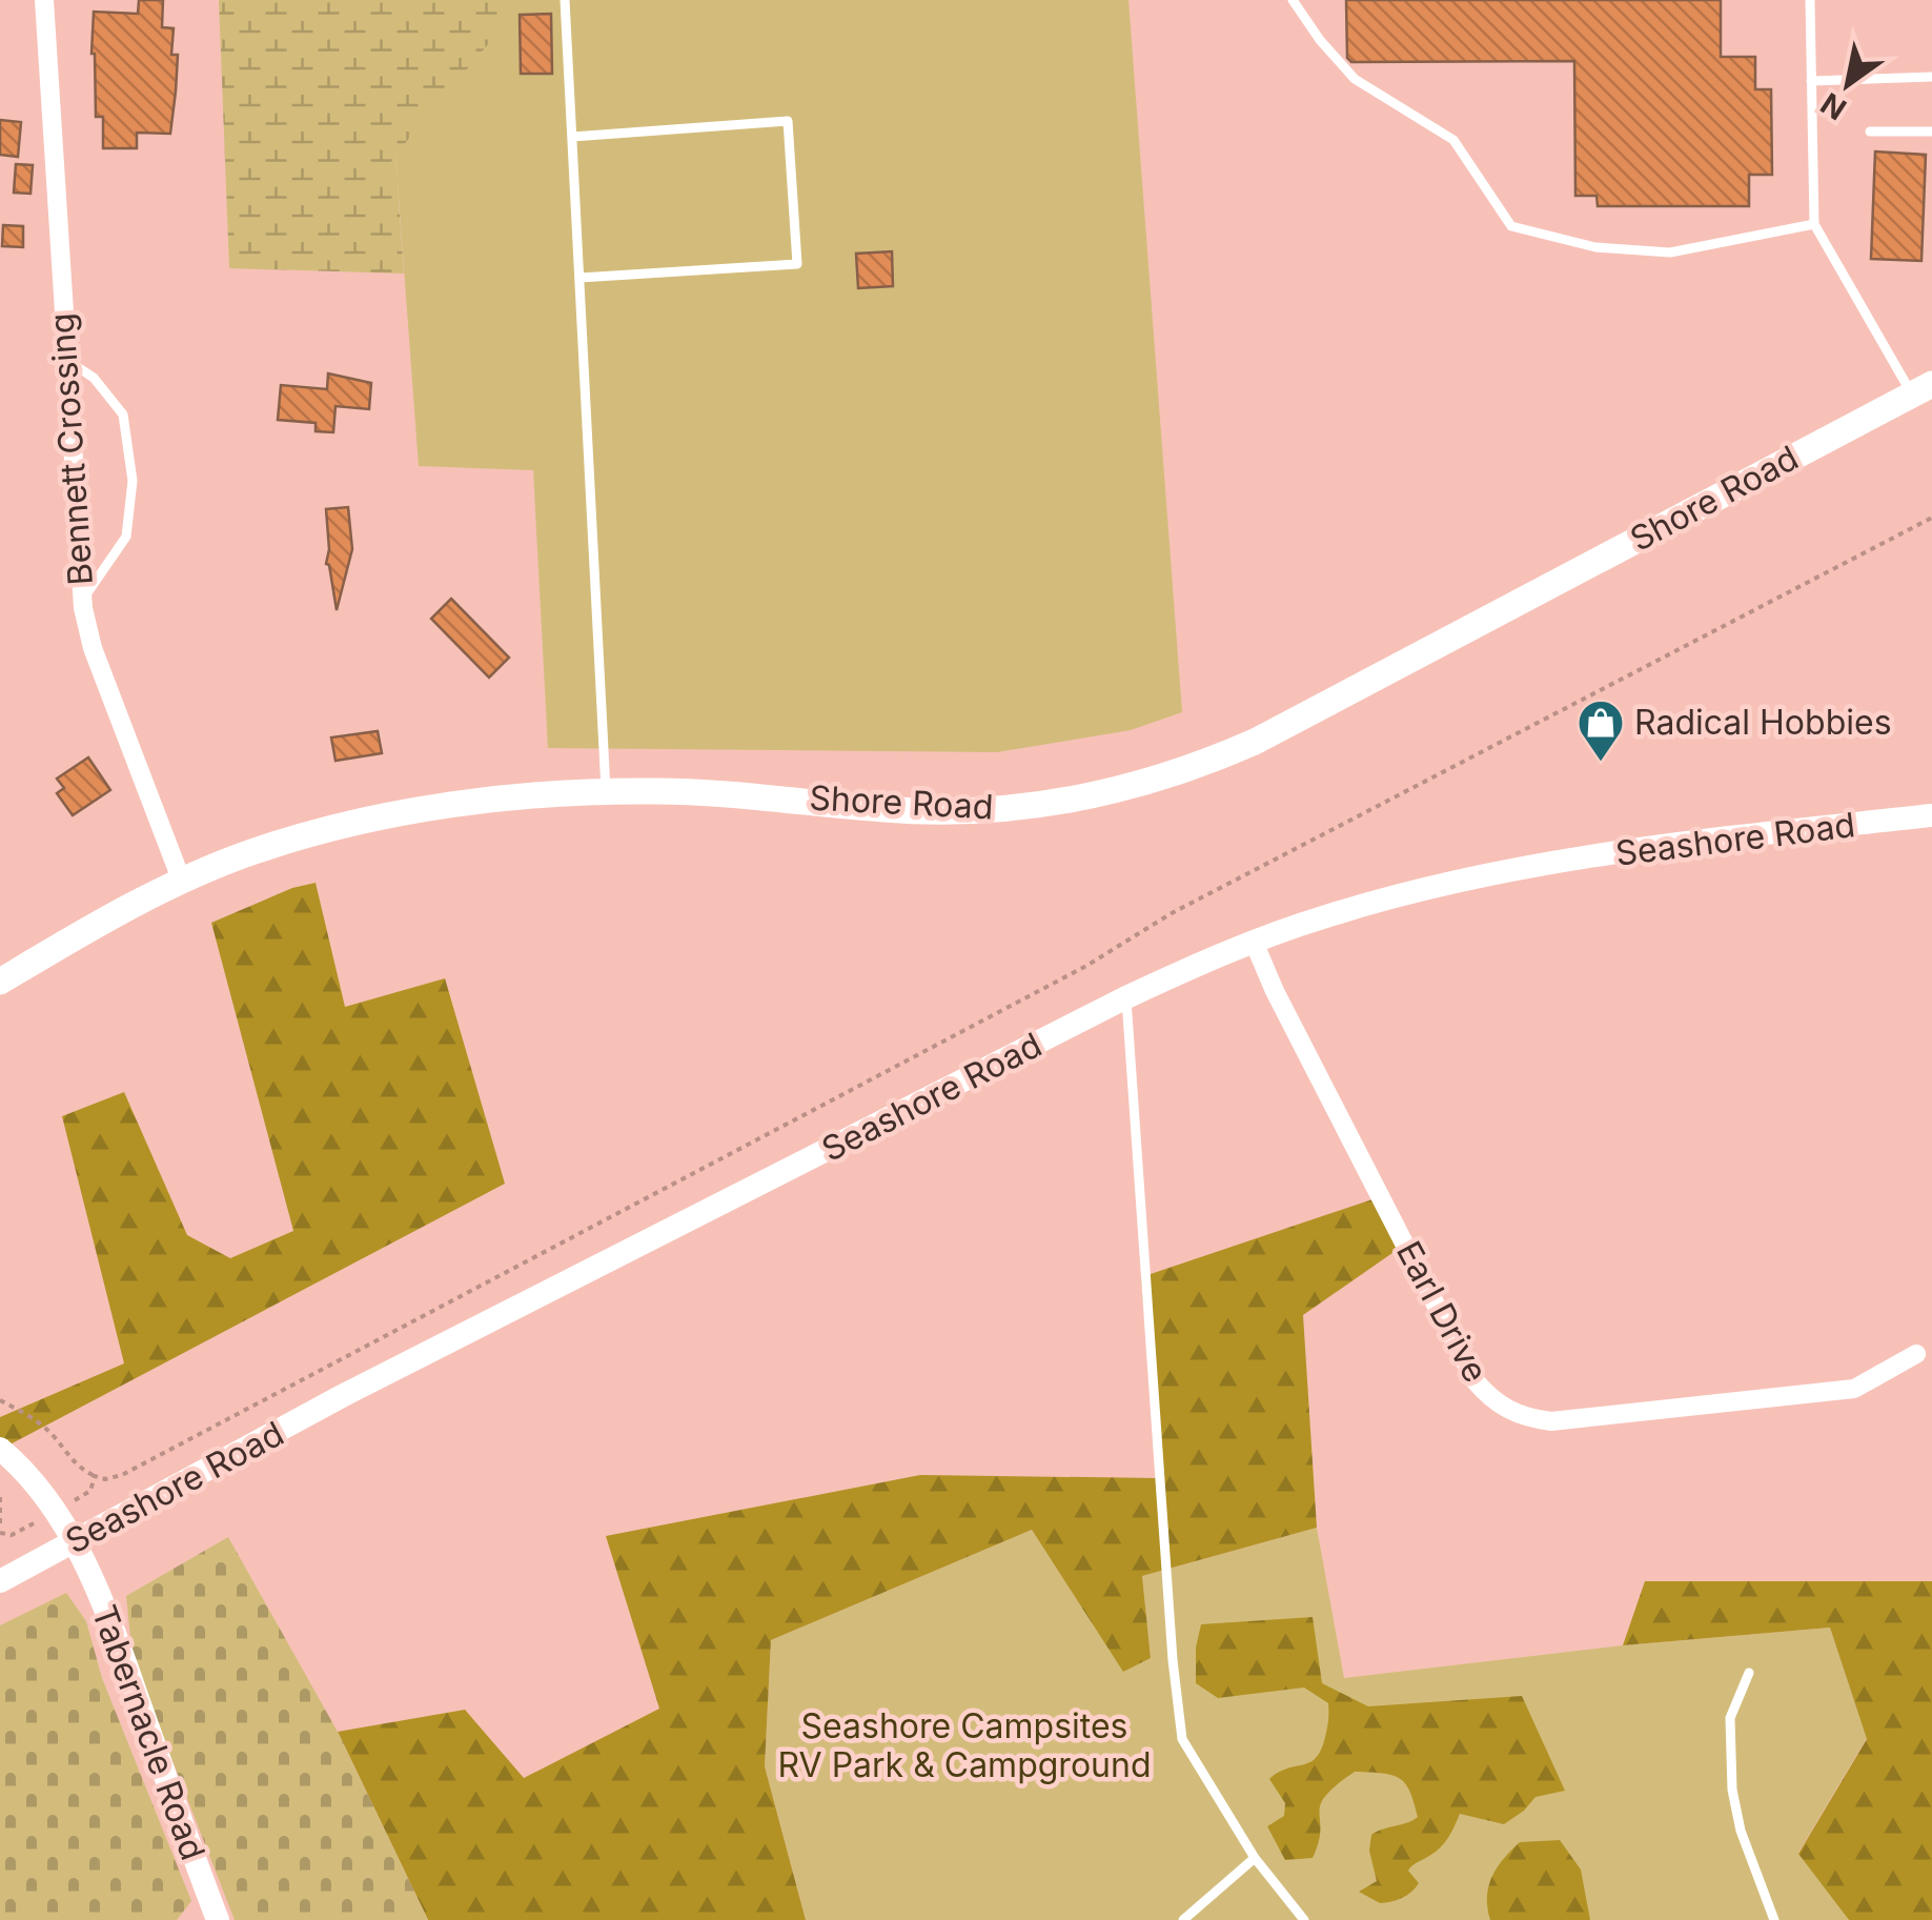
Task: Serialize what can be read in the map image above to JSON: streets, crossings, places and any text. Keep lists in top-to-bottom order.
{
  "streets": {
    "main road": ["Shore Road"],
    "street": [
      "Bennett Crossing",
      "Seashore Road",
      "Earl Drive",
      "Tabernacle Road"
    ]
  },
  "crossings": [
    ["Bennett Crossing", "Shore Road"],
    ["Seashore Road", "Earl Drive"],
    ["Seashore Road", "Tabernacle Road"]
  ],
  "parks": ["Seashore Campsites RV Park & Campground"],
  "places": {
    "shop": ["Radical Hobbies"]
  },
  "north": "bottom left"
}
